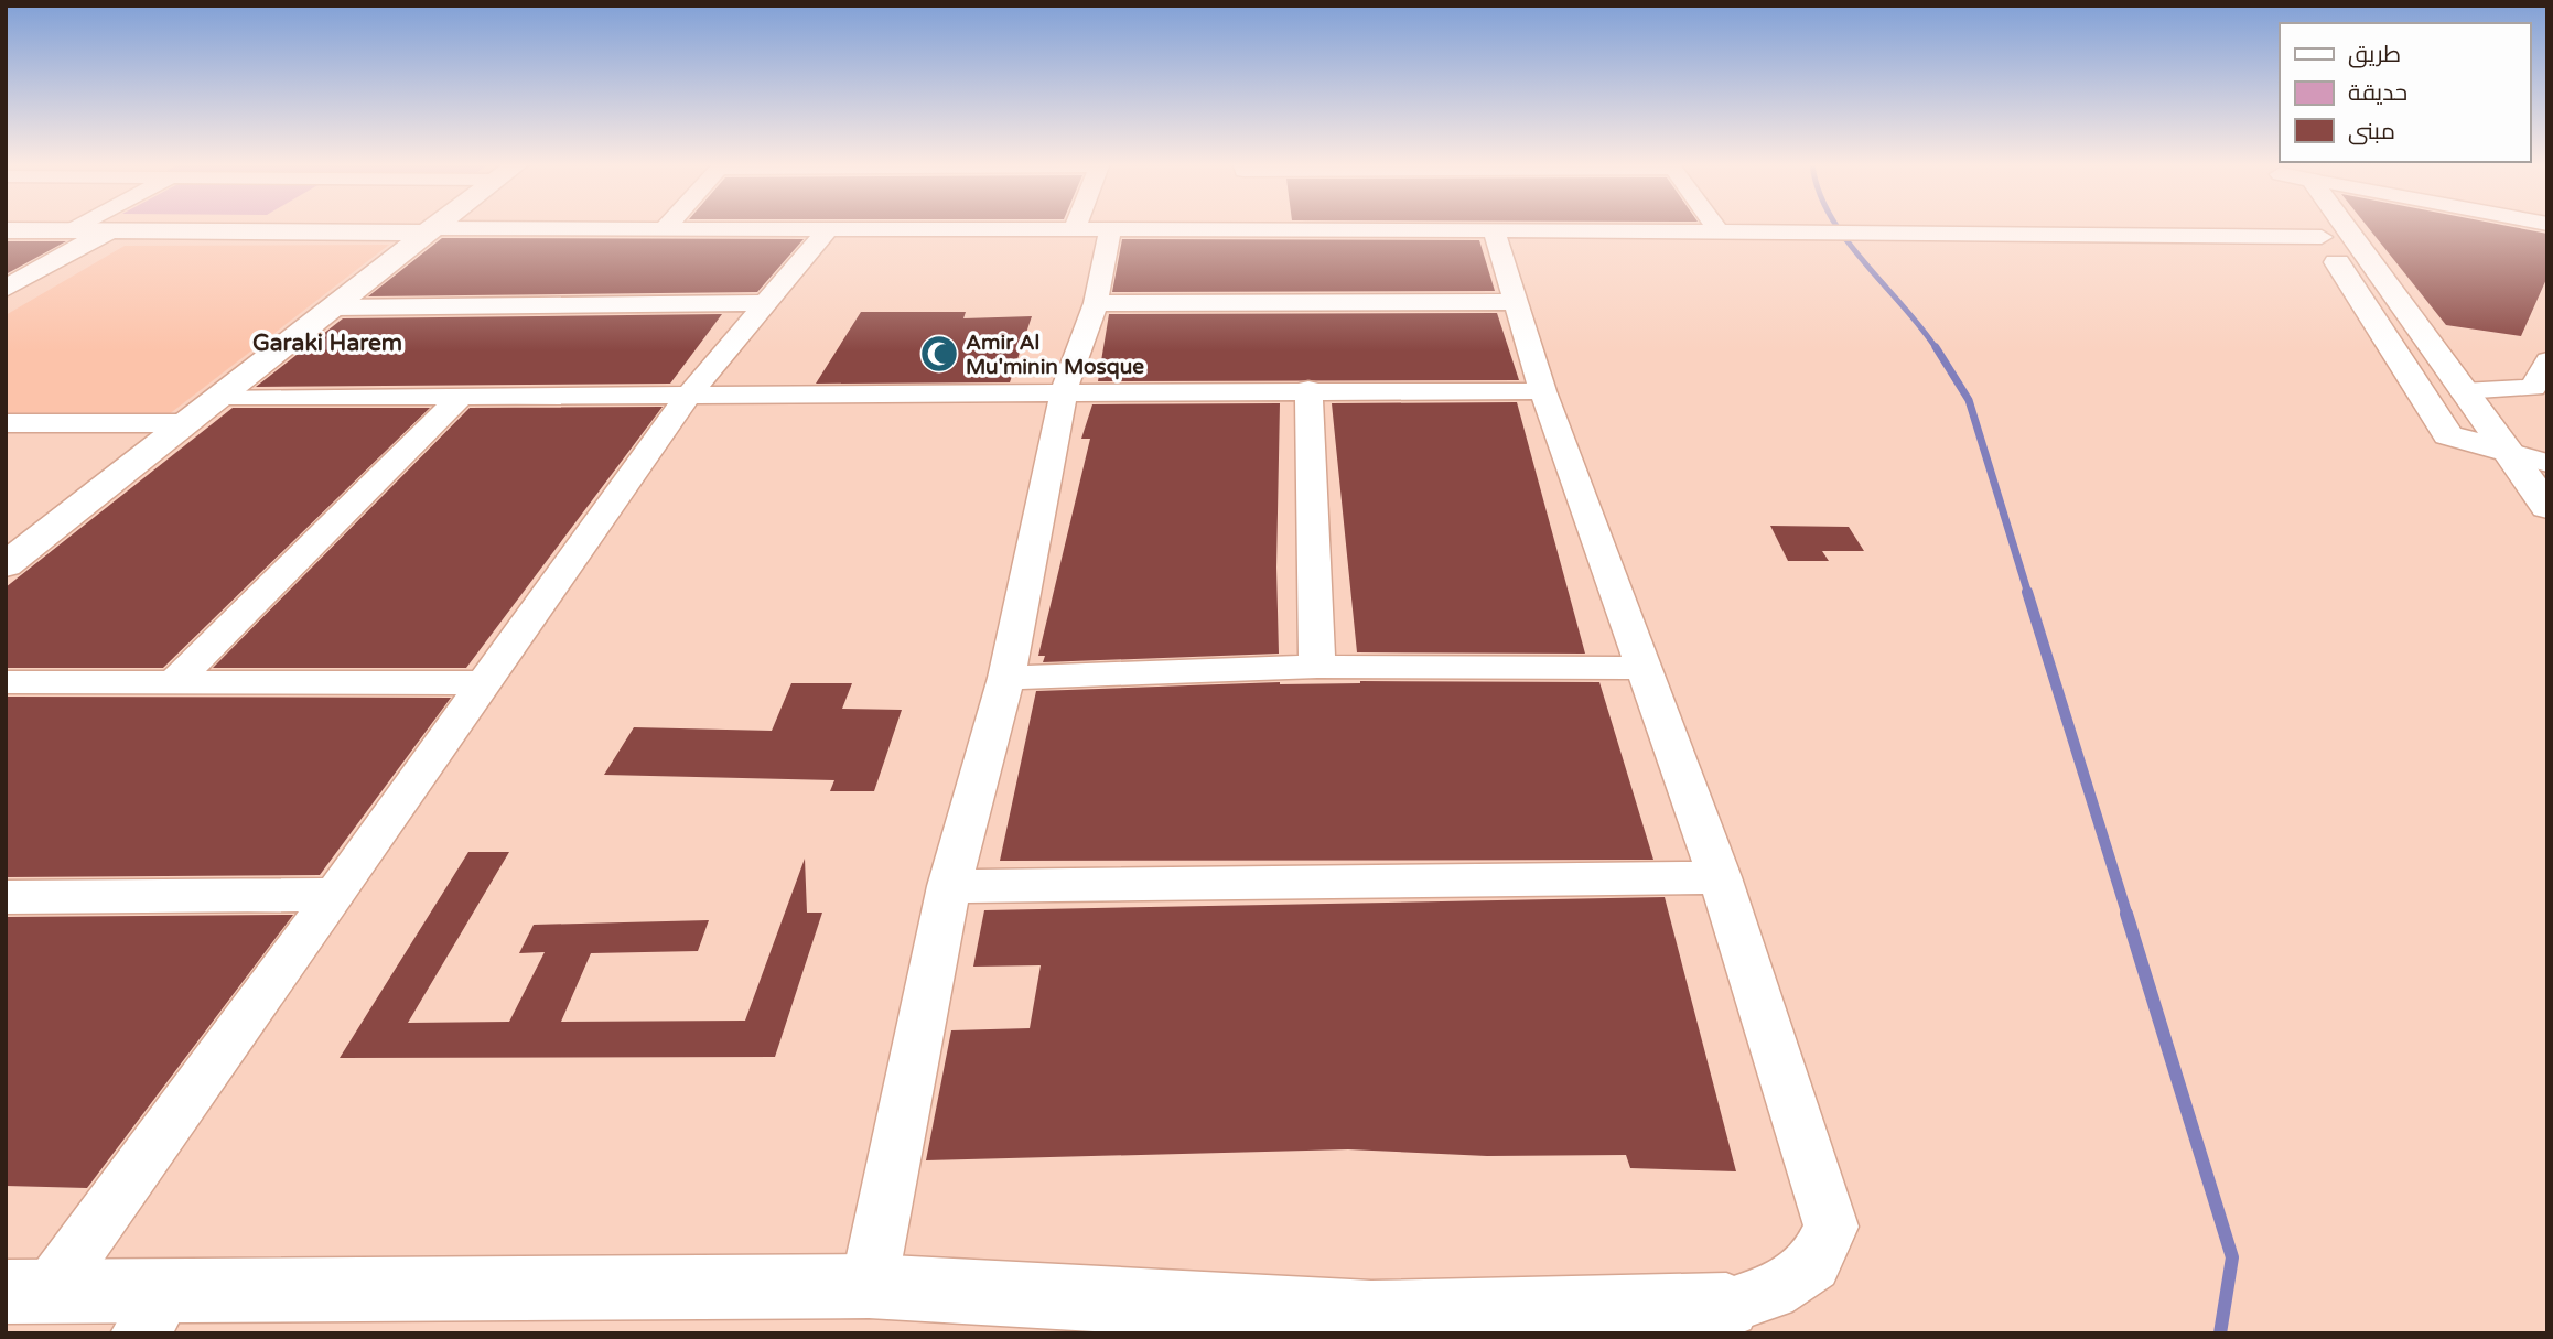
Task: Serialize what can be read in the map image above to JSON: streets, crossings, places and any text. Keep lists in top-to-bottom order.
{
  "districts": ["Garaki Harem"],
  "places": {
    "mosque": ["Amir Al Mu'minin Mosque"]
  },
  "legend": ["طريق", "حديقة", "مبنى"]
}
